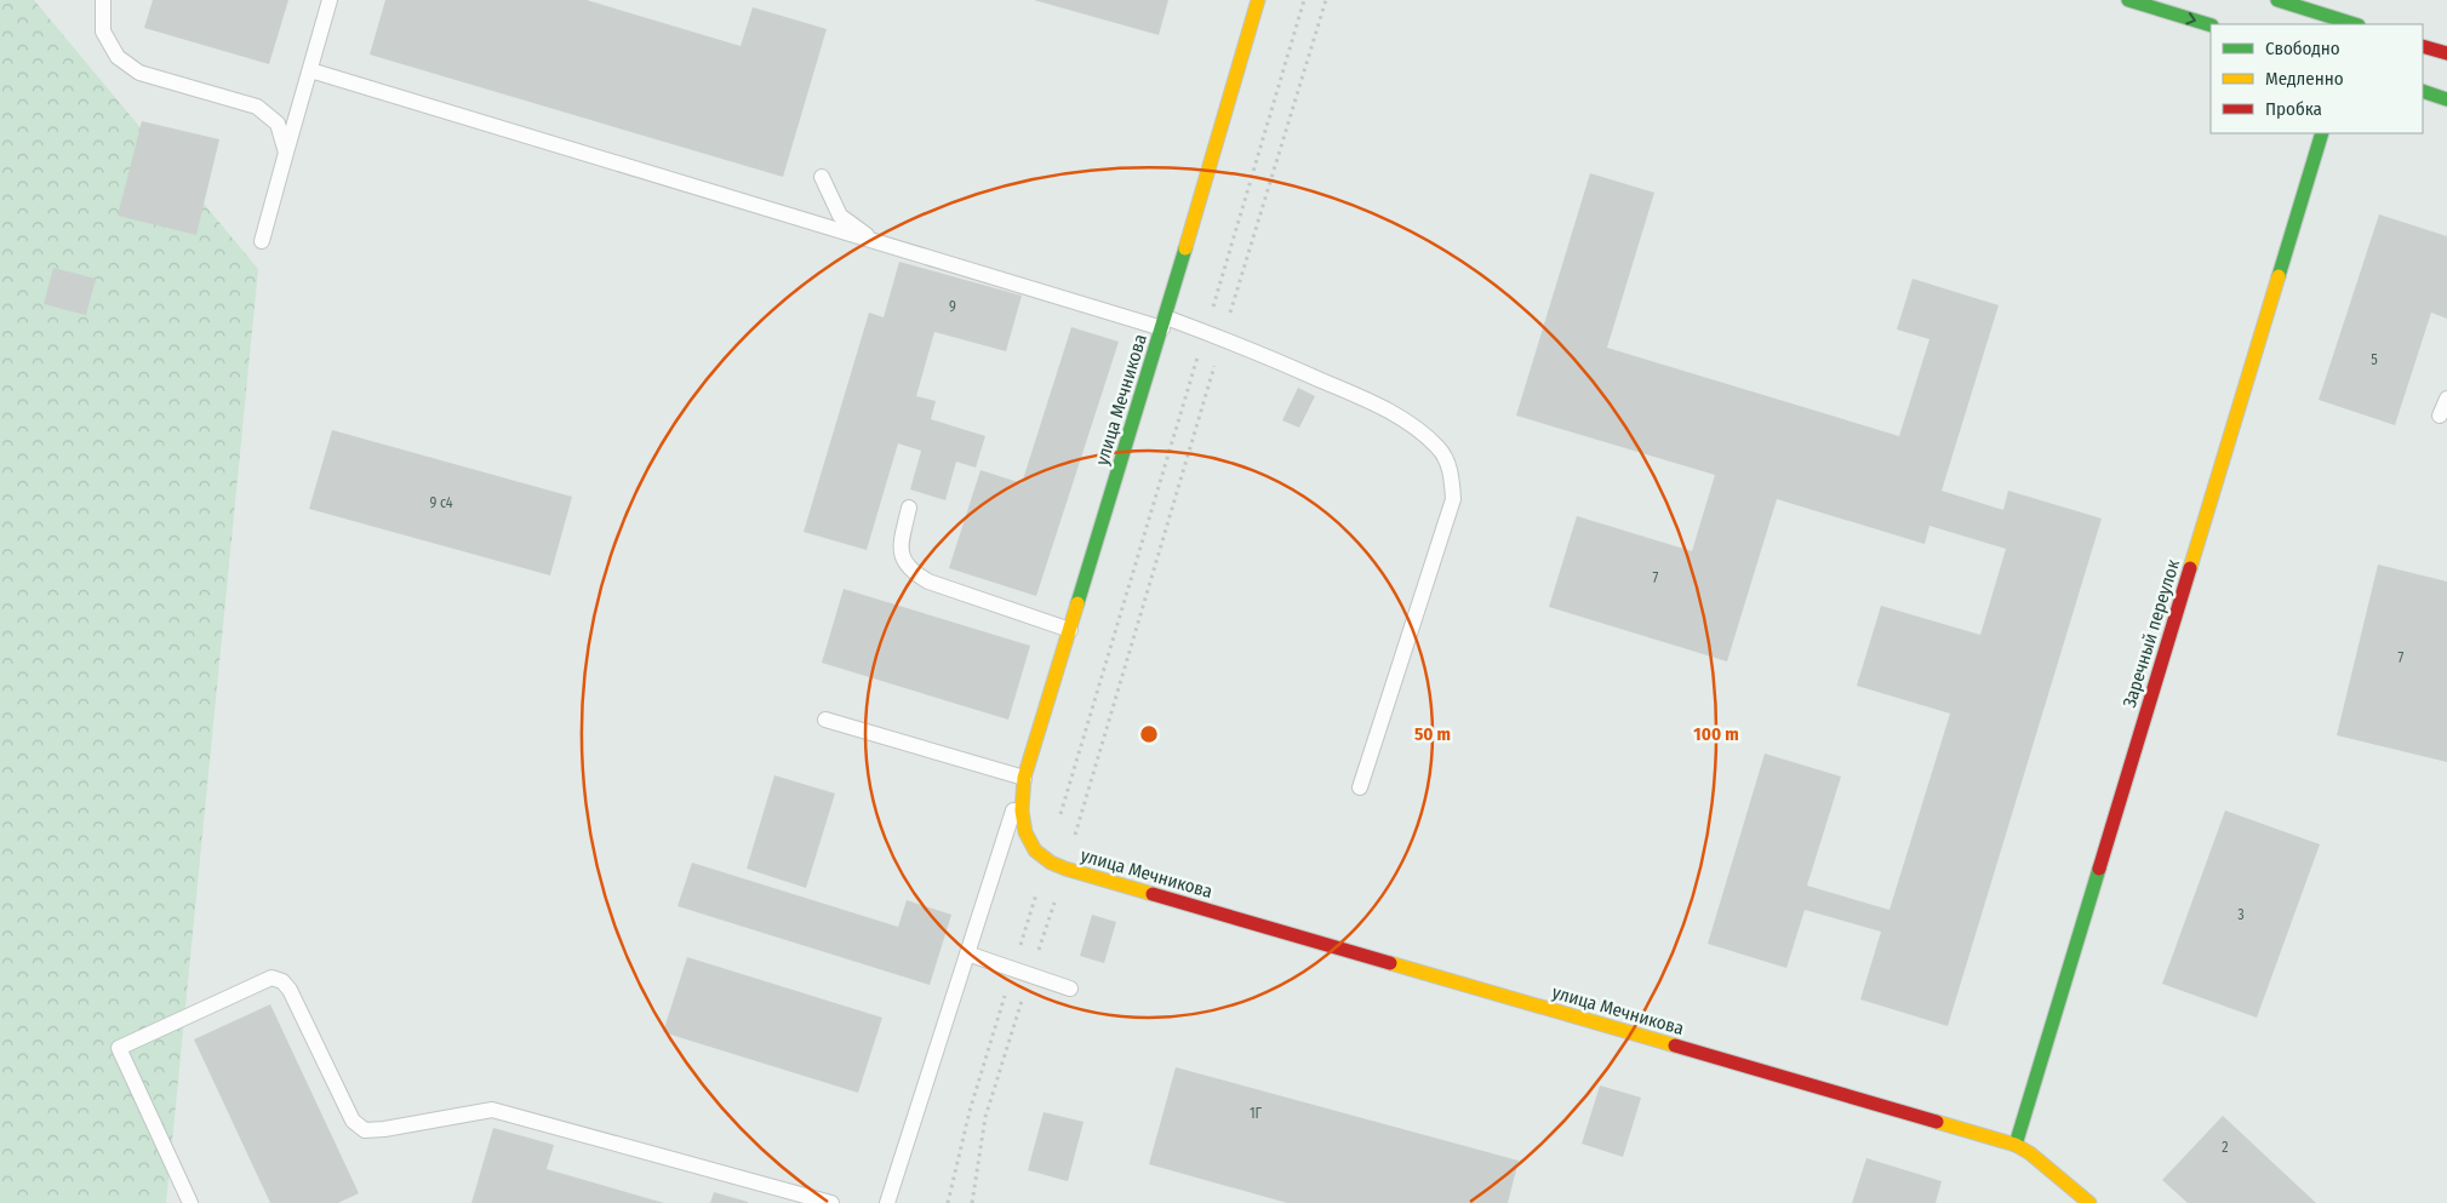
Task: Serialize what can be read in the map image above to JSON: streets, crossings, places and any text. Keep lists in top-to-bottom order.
{
  "streets": {
    "main road": ["улица Мечникова", "Заречный переулок"]
  },
  "crossings": [
    ["улица Мечникова", "Заречный переулок"]
  ],
  "house_numbers": [
    "9",
    "5",
    "9 с4",
    "7",
    "7",
    "3",
    "1Г",
    "2"
  ],
  "legend": ["Свободно", "Медленно", "Пробка"],
  "rings": ["50 m", "100 m"]
}
